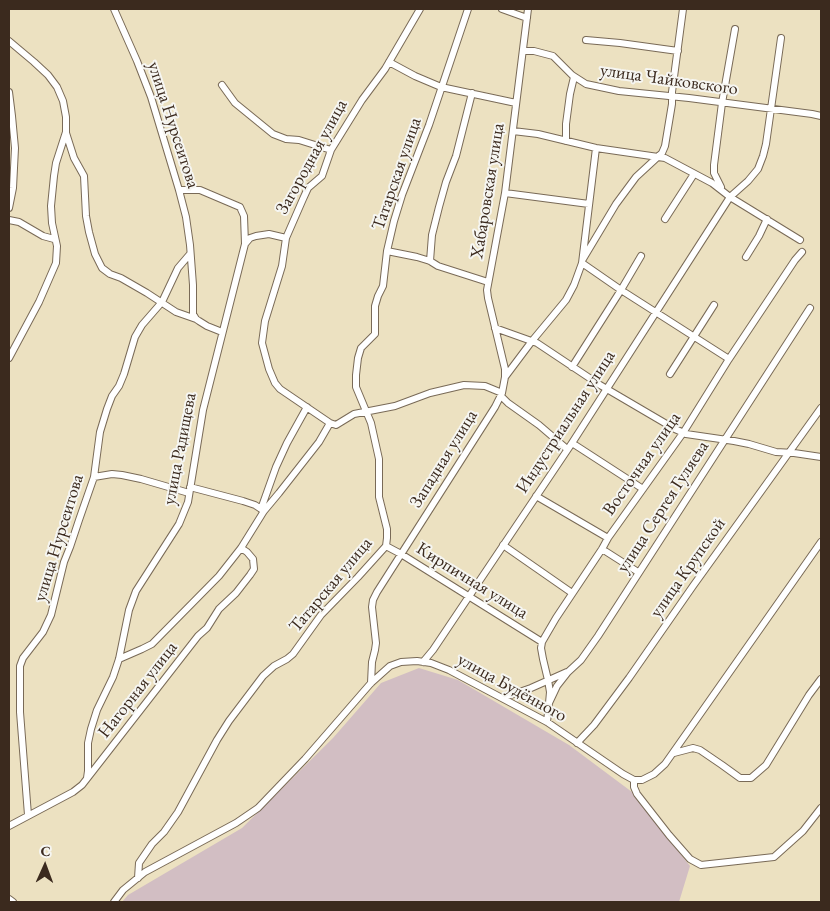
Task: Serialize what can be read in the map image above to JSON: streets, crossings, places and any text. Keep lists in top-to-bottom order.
{
  "streets": {
    "street": [
      "улица Чайковского",
      "улица Нурсеитова",
      "Загородная улица",
      "Татарская улица",
      "Хабаровская улица",
      "Индустриальная улица",
      "улица Радищева",
      "Западная улица",
      "Восточная улица",
      "улица Сергея Гуляева",
      "улица Крупской",
      "Кирпичная улица",
      "улица Будённого",
      "Нагорная улица"
    ]
  },
  "crossings": [
    ["улица Чайковского", "Хабаровская улица"],
    ["улица Чайковского", "Индустриальная улица"],
    ["улица Нурсеитова", "улица Радищева"],
    ["улица Нурсеитова", "Нагорная улица"],
    ["Загородная улица", "Нагорная улица"],
    ["Татарская улица", "Кирпичная улица"],
    ["Татарская улица", "улица Будённого"],
    ["Хабаровская улица", "Западная улица"],
    ["Индустриальная улица", "Кирпичная улица"],
    ["Индустриальная улица", "улица Будённого"],
    ["улица Радищева", "Нагорная улица"],
    ["Западная улица", "Кирпичная улица"],
    ["Западная улица", "улица Будённого"],
    ["Восточная улица", "Кирпичная улица"],
    ["улица Сергея Гуляева", "улица Будённого"],
    ["улица Крупской", "улица Будённого"]
  ],
  "north": "top"
}
